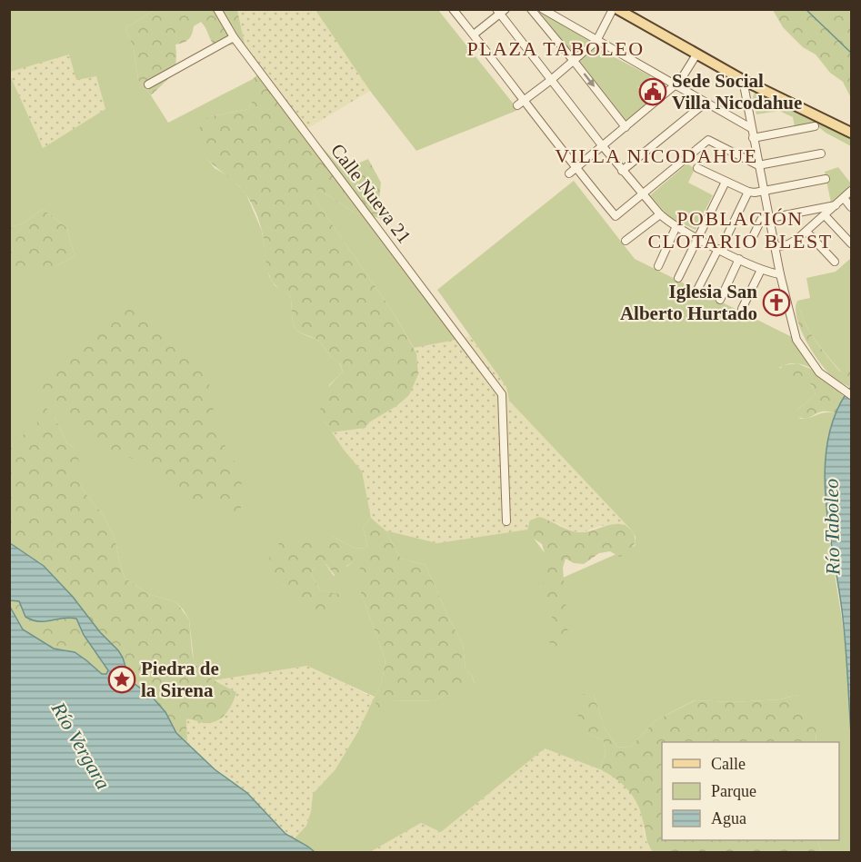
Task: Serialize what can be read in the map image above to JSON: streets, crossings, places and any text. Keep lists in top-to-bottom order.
{
  "streets": {
    "street": ["Calle Nueva 21"]
  },
  "districts": ["PLAZA TABOLEO", "VILLA NICODAHUE", "POBLACIÓN CLOTARIO BLEST"],
  "water": ["Río Taboleo", "Río Vergara"],
  "places": {
    "public building": ["Sede Social Villa Nicodahue"],
    "church": ["Iglesia San Alberto Hurtado"],
    "place": ["Piedra de la Sirena"]
  },
  "legend": ["Calle", "Parque", "Agua"]
}
